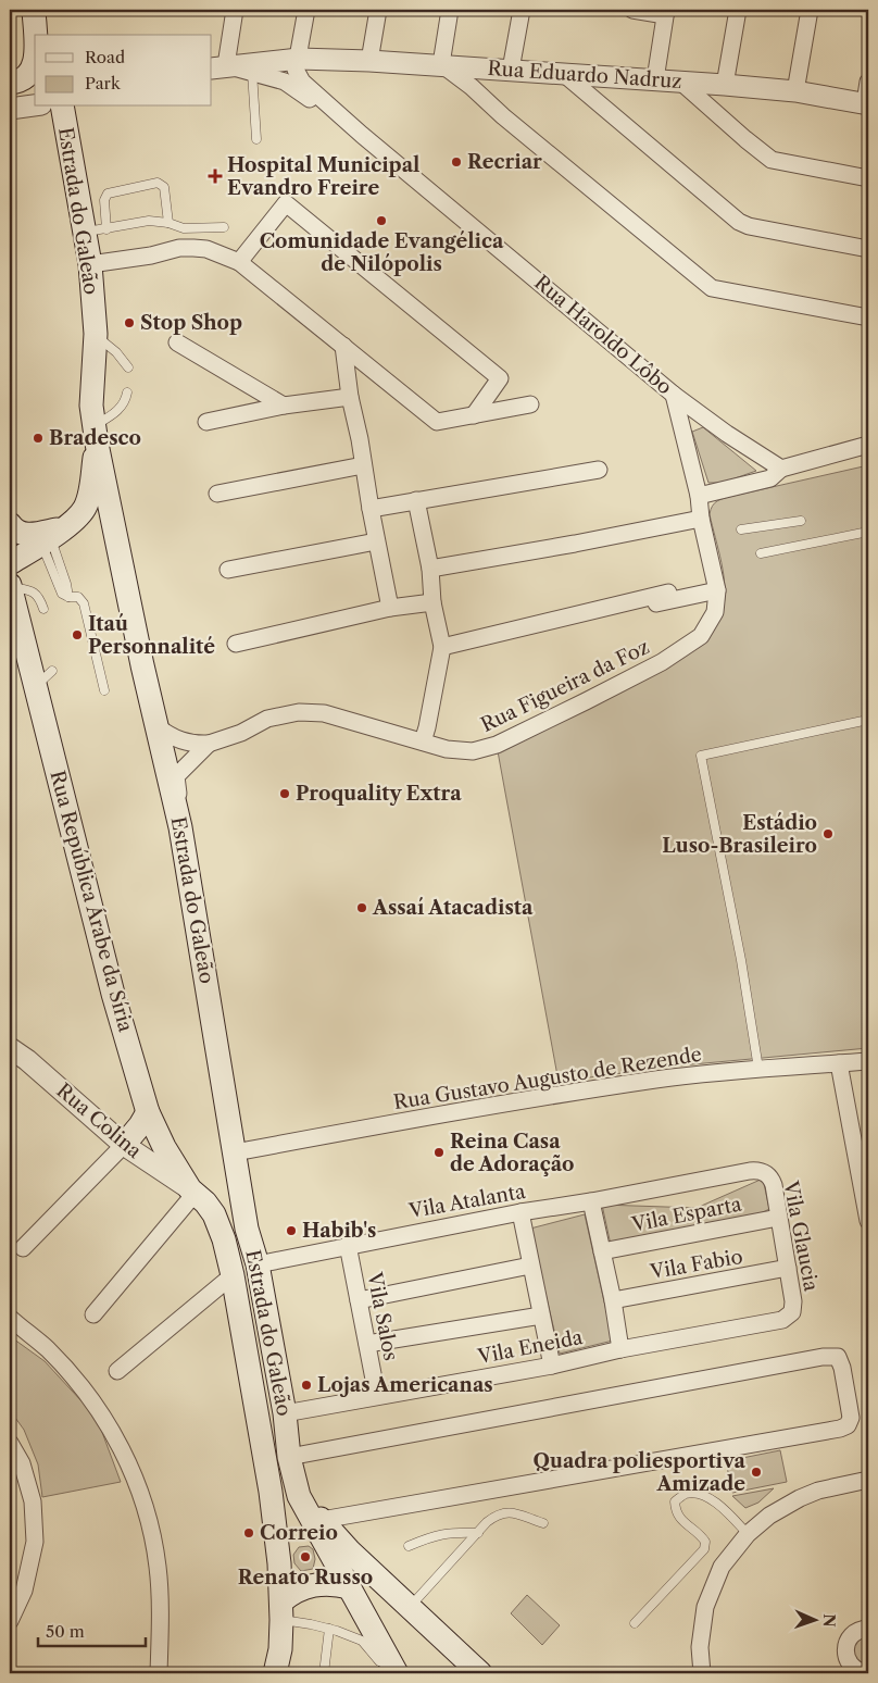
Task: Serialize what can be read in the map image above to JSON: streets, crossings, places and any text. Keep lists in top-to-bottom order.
{
  "streets": {
    "main road": ["Estrada do Galeão", "Rua República Árabe da Síria"],
    "street": [
      "Rua Eduardo Nadruz",
      "Rua Haroldo Lôbo",
      "Rua Figueira da Foz",
      "Rua Gustavo Augusto de Rezende",
      "Rua Colina",
      "Vila Atalanta",
      "Vila Esparta",
      "Vila Glaucia",
      "Vila Fabio",
      "Vila Salos",
      "Vila Eneida"
    ]
  },
  "crossings": [
    ["Rua Eduardo Nadruz", "Rua Haroldo Lôbo"],
    ["Estrada do Galeão", "Rua Figueira da Foz"],
    ["Estrada do Galeão", "Rua República Árabe da Síria"],
    ["Estrada do Galeão", "Rua Gustavo Augusto de Rezende"],
    ["Estrada do Galeão", "Rua Colina"],
    ["Estrada do Galeão", "Vila Atalanta"],
    ["Estrada do Galeão", "Vila Eneida"],
    ["Rua Haroldo Lôbo", "Rua Figueira da Foz"],
    ["Rua República Árabe da Síria", "Rua Colina"],
    ["Vila Atalanta", "Vila Glaucia"],
    ["Vila Atalanta", "Vila Salos"],
    ["Vila Esparta", "Vila Glaucia"],
    ["Vila Glaucia", "Vila Fabio"],
    ["Vila Glaucia", "Vila Eneida"],
    ["Vila Salos", "Vila Eneida"]
  ],
  "places": {
    "other": [
      "Recriar",
      "Comunidade Evangélica de Nilópolis",
      "Stop Shop",
      "Bradesco",
      "Itaú Personnalité",
      "Proquality Extra",
      "Estádio Luso-Brasileiro",
      "Assaí Atacadista",
      "Reina Casa de Adoração",
      "Habib's",
      "Lojas Americanas",
      "Quadra poliesportiva Amizade",
      "Correio",
      "Renato Russo"
    ],
    "health": ["Hospital Municipal Evandro Freire"]
  },
  "legend": ["Road", "Park"],
  "scale_bar": "50 m",
  "north": "right"
}
